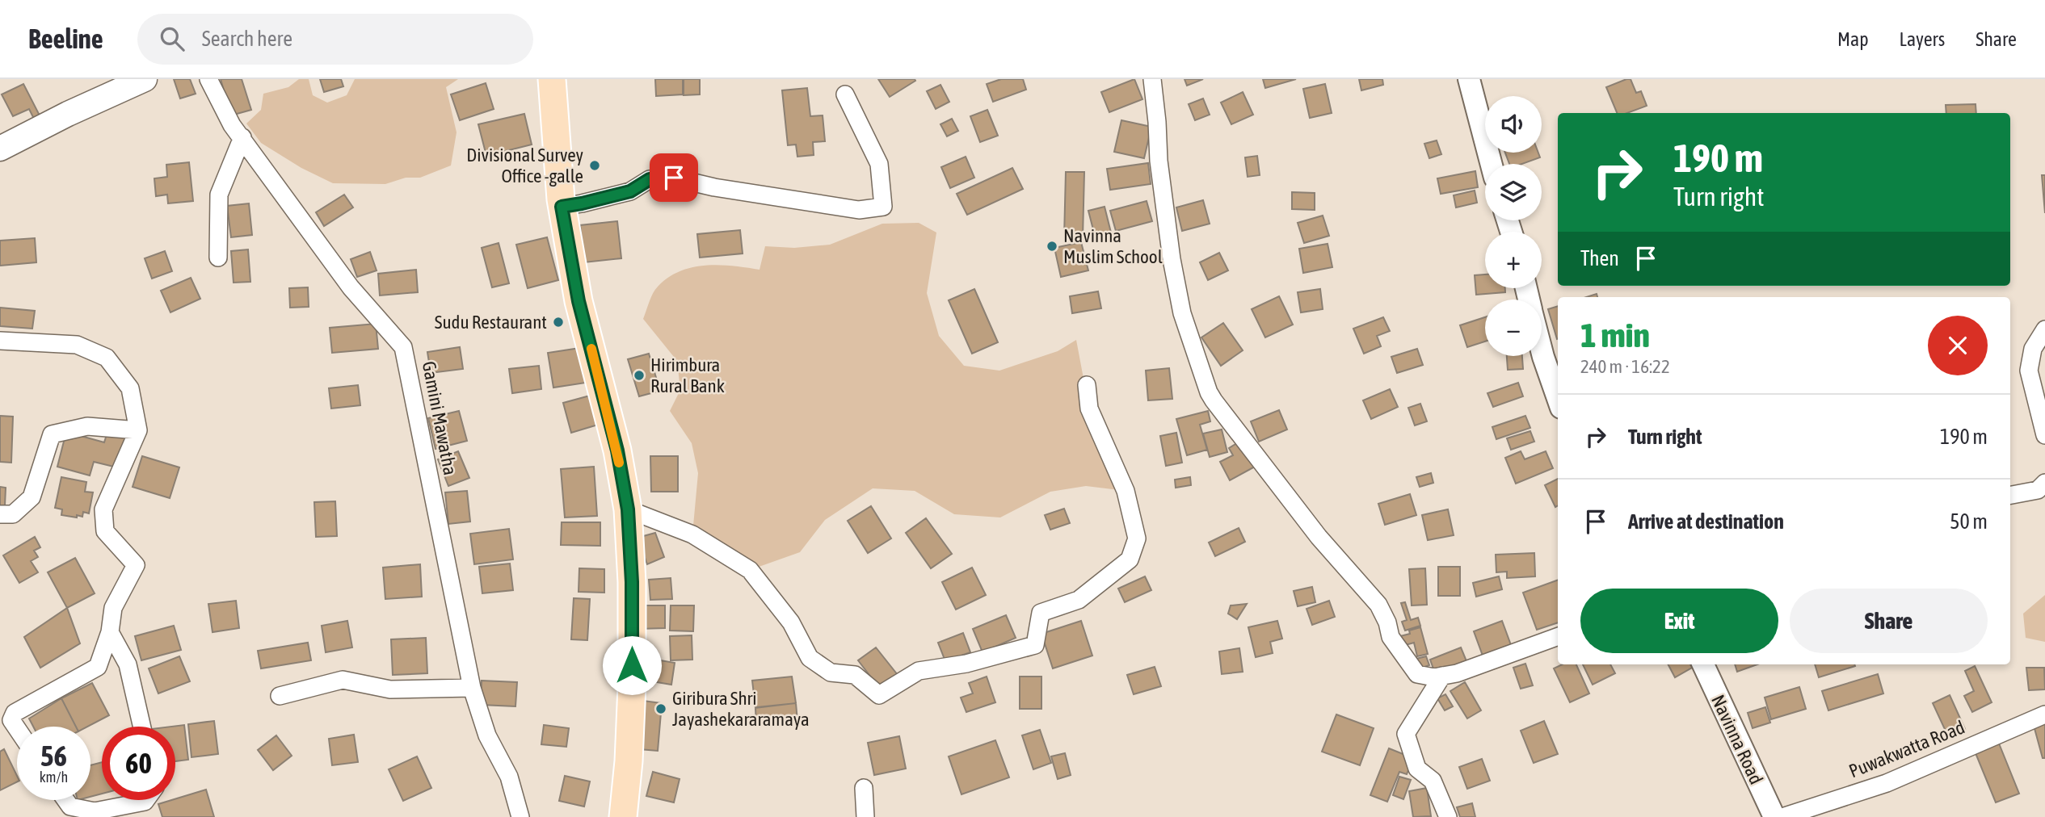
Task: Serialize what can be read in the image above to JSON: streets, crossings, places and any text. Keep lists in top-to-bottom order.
{
  "streets": {
    "street": ["Gamini Mawatha", "Navinna Road", "Puwakwatta Road"]
  },
  "places": [
    "Divisional Survey Office -galle",
    "Navinna Muslim School",
    "Sudu Restaurant",
    "Hirimbura Rural Bank",
    "Giribura Shri Jayashekararamaya"
  ],
  "page": {
    "header": "Beeline",
    "search": "Search here",
    "nav": ["Map", "Layers", "Share"],
    "map_buttons": ["+", "−"],
    "turn": ["190 m", "Turn right"],
    "then": "Then",
    "heading": ["1 min", "240 m · 16:22"],
    "list": [
      {
        "name": "Turn right",
        "value": "190 m"
      },
      {
        "name": "Arrive at destination",
        "value": "50 m"
      }
    ],
    "buttons": ["Exit", "Share"],
    "speed": "56 km/h",
    "limit": "60"
  }
}
